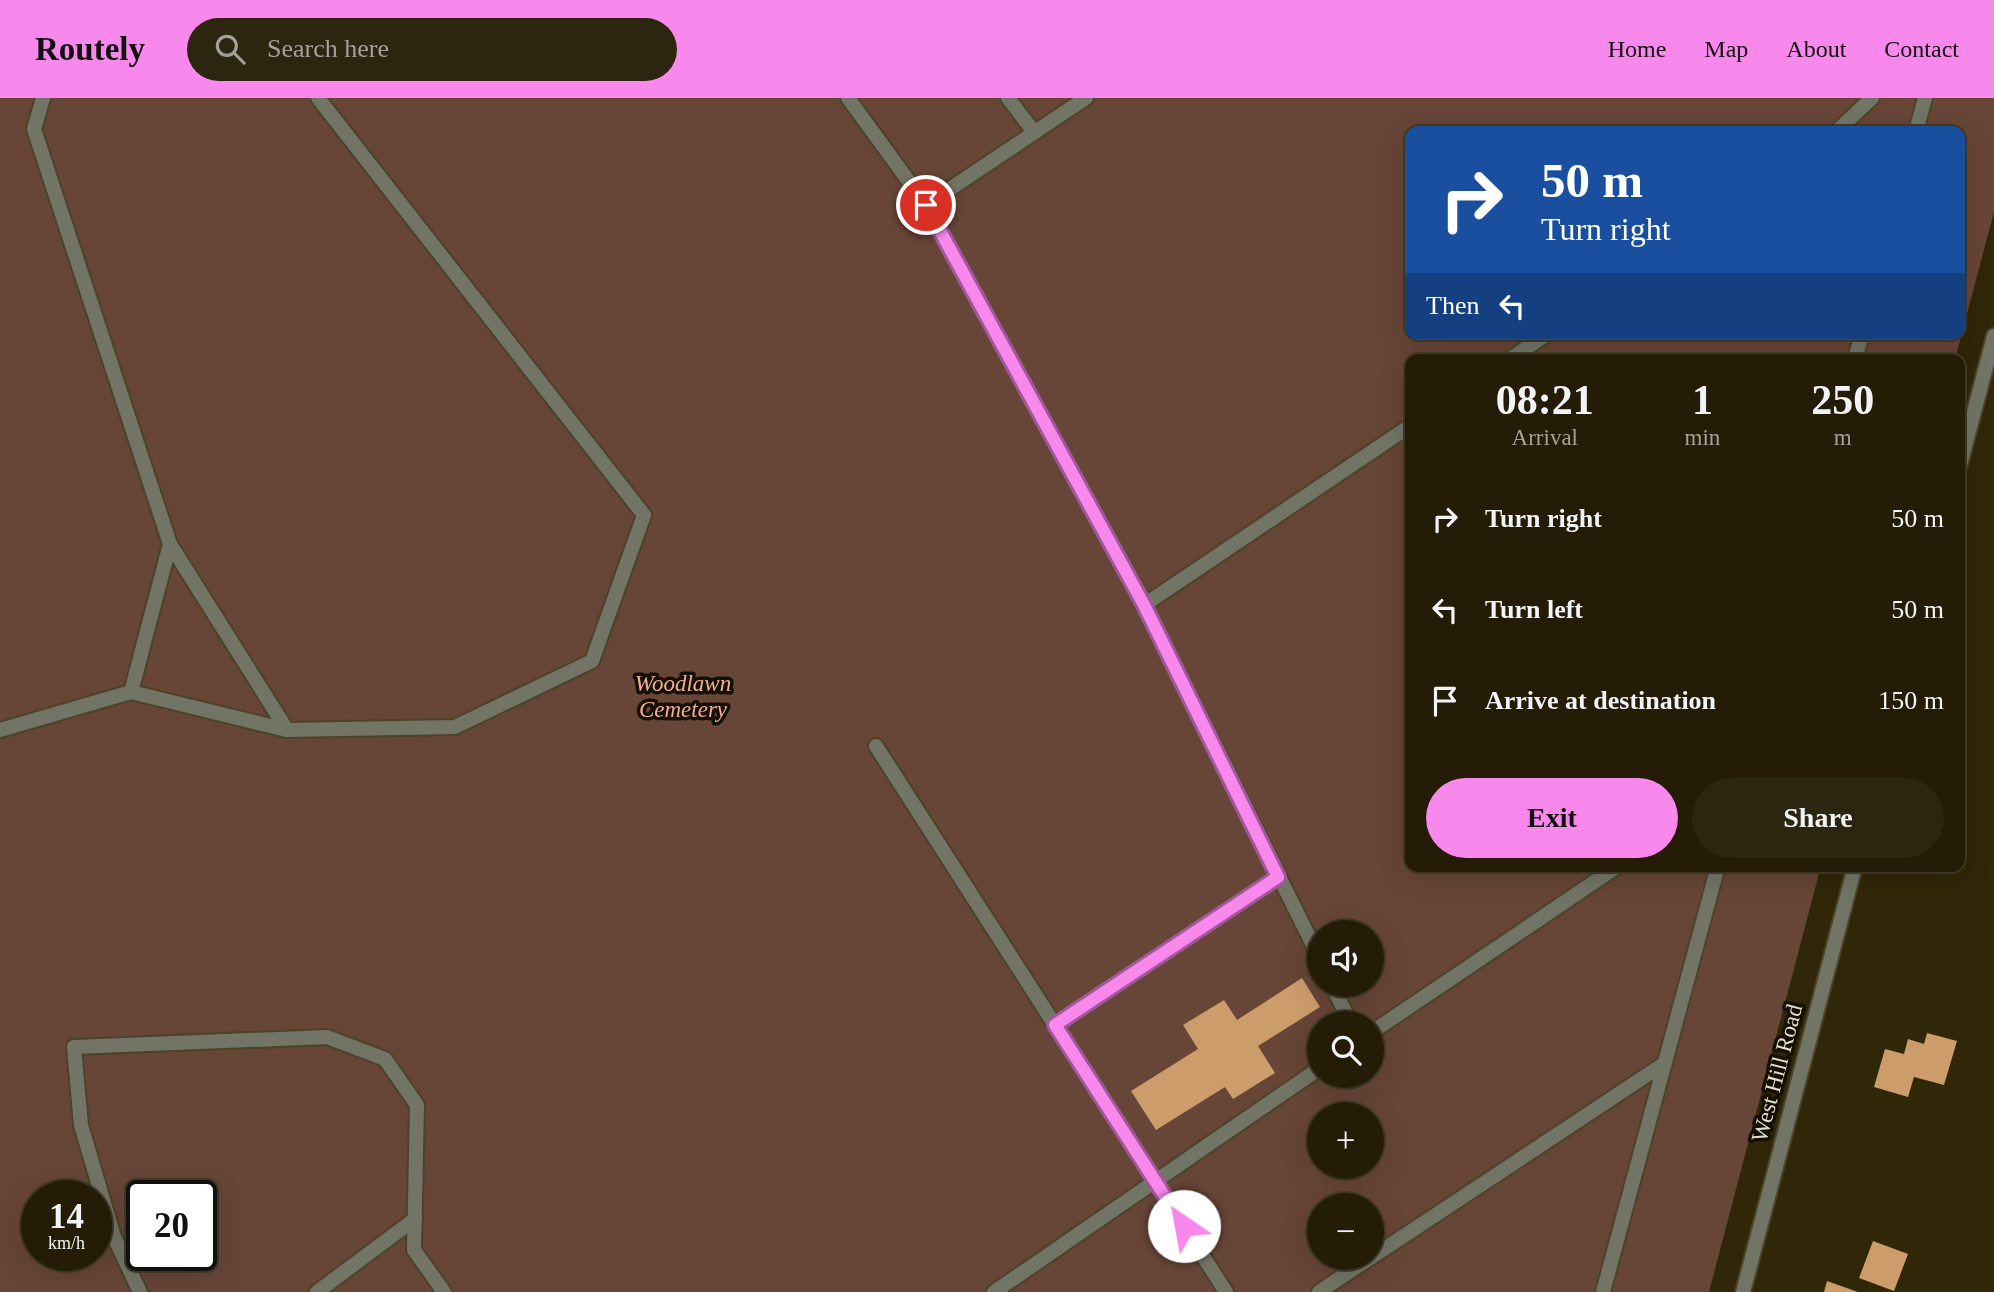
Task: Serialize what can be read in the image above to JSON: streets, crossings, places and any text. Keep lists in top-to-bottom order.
{
  "streets": {
    "street": ["West Hill Road"]
  },
  "parks": ["Woodlawn Cemetery"],
  "page": {
    "header": "Routely",
    "search": "Search here",
    "nav": [
      "Home",
      "Map",
      "About",
      "Contact"
    ],
    "turn": ["50 m", "Turn right"],
    "then": "Then",
    "eta": [
      "08:21",
      "Arrival",
      "1",
      "min",
      "250",
      "m"
    ],
    "list": [
      {
        "name": "Turn right",
        "value": "50 m"
      },
      {
        "name": "Turn left",
        "value": "50 m"
      },
      {
        "name": "Arrive at destination",
        "value": "150 m"
      }
    ],
    "buttons": ["Exit", "Share"],
    "map_buttons": ["+", "−"],
    "speed": "14 km/h",
    "limit": "20"
  }
}
